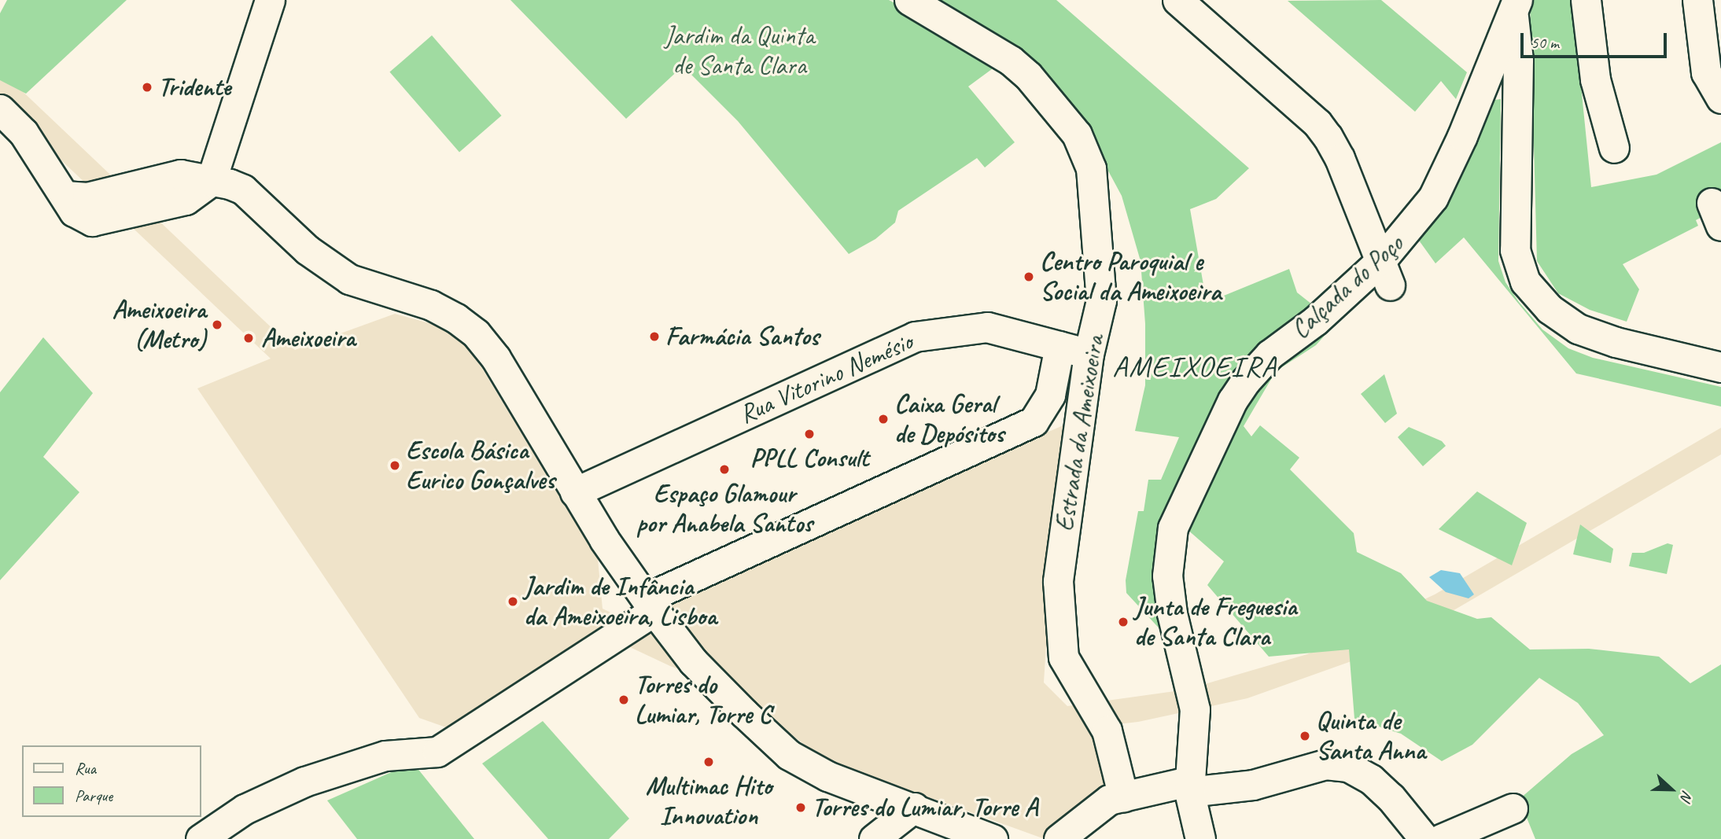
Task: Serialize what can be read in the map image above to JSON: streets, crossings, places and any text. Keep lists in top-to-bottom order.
{
  "streets": {
    "street": ["Calçada do Poço", "Rua Vitorino Nemésio", "Estrada da Ameixoeira"]
  },
  "crossings": [
    ["Rua Vitorino Nemésio", "Estrada da Ameixoeira"]
  ],
  "districts": ["AMEIXOEIRA"],
  "parks": ["Jardim da Quinta de Santa Clara"],
  "places": [
    "Tridente",
    "Centro Paroquial e Social da Ameixoeira",
    "Ameixoeira (Metro)",
    "Farmácia Santos",
    "Ameixoeira",
    "Caixa Geral de Depósitos",
    "PPLL Consult",
    "Escola Básica Eurico Gonçalves",
    "Espaço Glamour por Anabela Santos",
    "Jardim de Infância da Ameixoeira, Lisboa",
    "Junta de Freguesia de Santa Clara",
    "Torres do Lumiar, Torre C",
    "Quinta de Santa Anna",
    "Multimac Hito Innovation",
    "Torres do Lumiar, Torre A"
  ],
  "legend": ["Rua", "Parque"],
  "scale_bar": "50 m",
  "north": "right"
}
